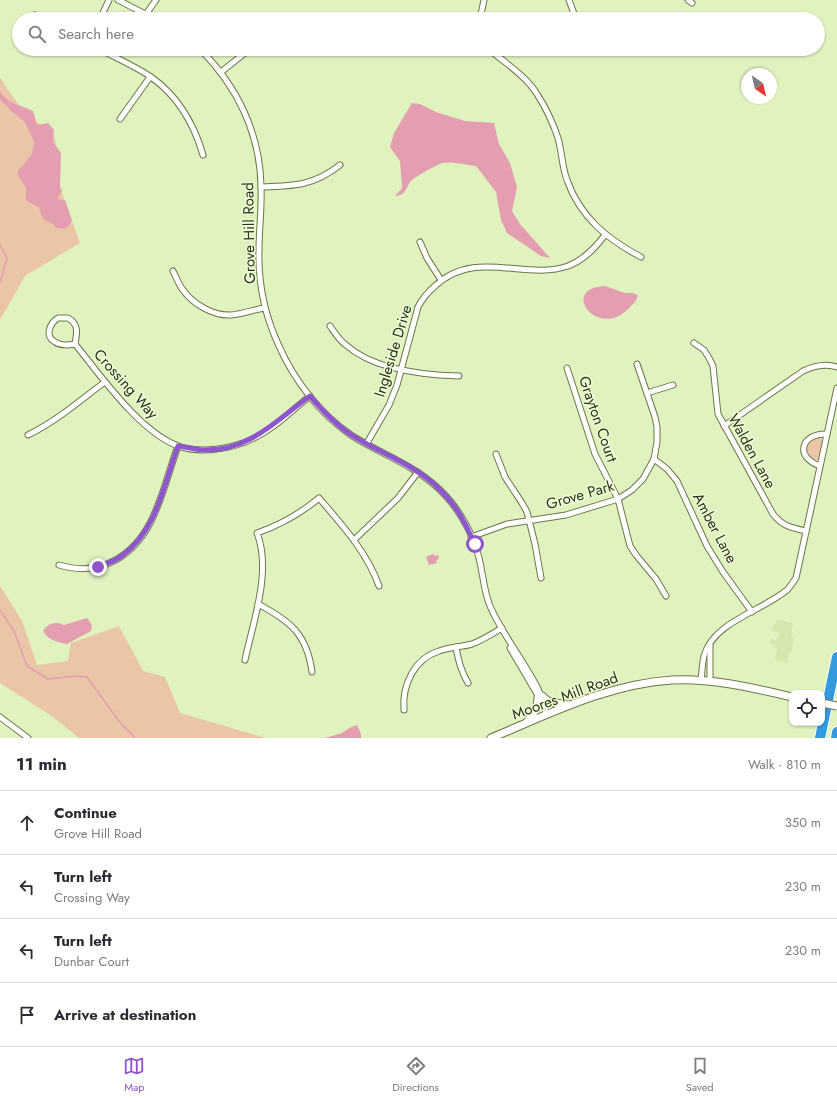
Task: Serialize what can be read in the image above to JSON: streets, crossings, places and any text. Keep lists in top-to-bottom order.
{
  "streets": {
    "street": [
      "Grove Hill Road",
      "Ingleside Drive",
      "Crossing Way",
      "Grayton Court",
      "Walden Lane",
      "Grove Park",
      "Amber Lane",
      "Moores Mill Road"
    ]
  },
  "crossings": [
    ["Grove Hill Road", "Ingleside Drive"],
    ["Grove Hill Road", "Crossing Way"],
    ["Grove Hill Road", "Grove Park"],
    ["Grove Hill Road", "Moores Mill Road"],
    ["Grayton Court", "Grove Park"],
    ["Grove Park", "Amber Lane"]
  ],
  "north": "bottom right",
  "page": {
    "search": "Search here",
    "heading": ["11 min", "Walk · 810 m"],
    "list": [
      ["Continue", "Grove Hill Road", "350 m"],
      ["Turn left", "Crossing Way", "230 m"],
      ["Turn left", "Dunbar Court", "230 m"],
      "Arrive at destination"
    ],
    "nav": ["Map", "Directions", "Saved"]
  }
}
